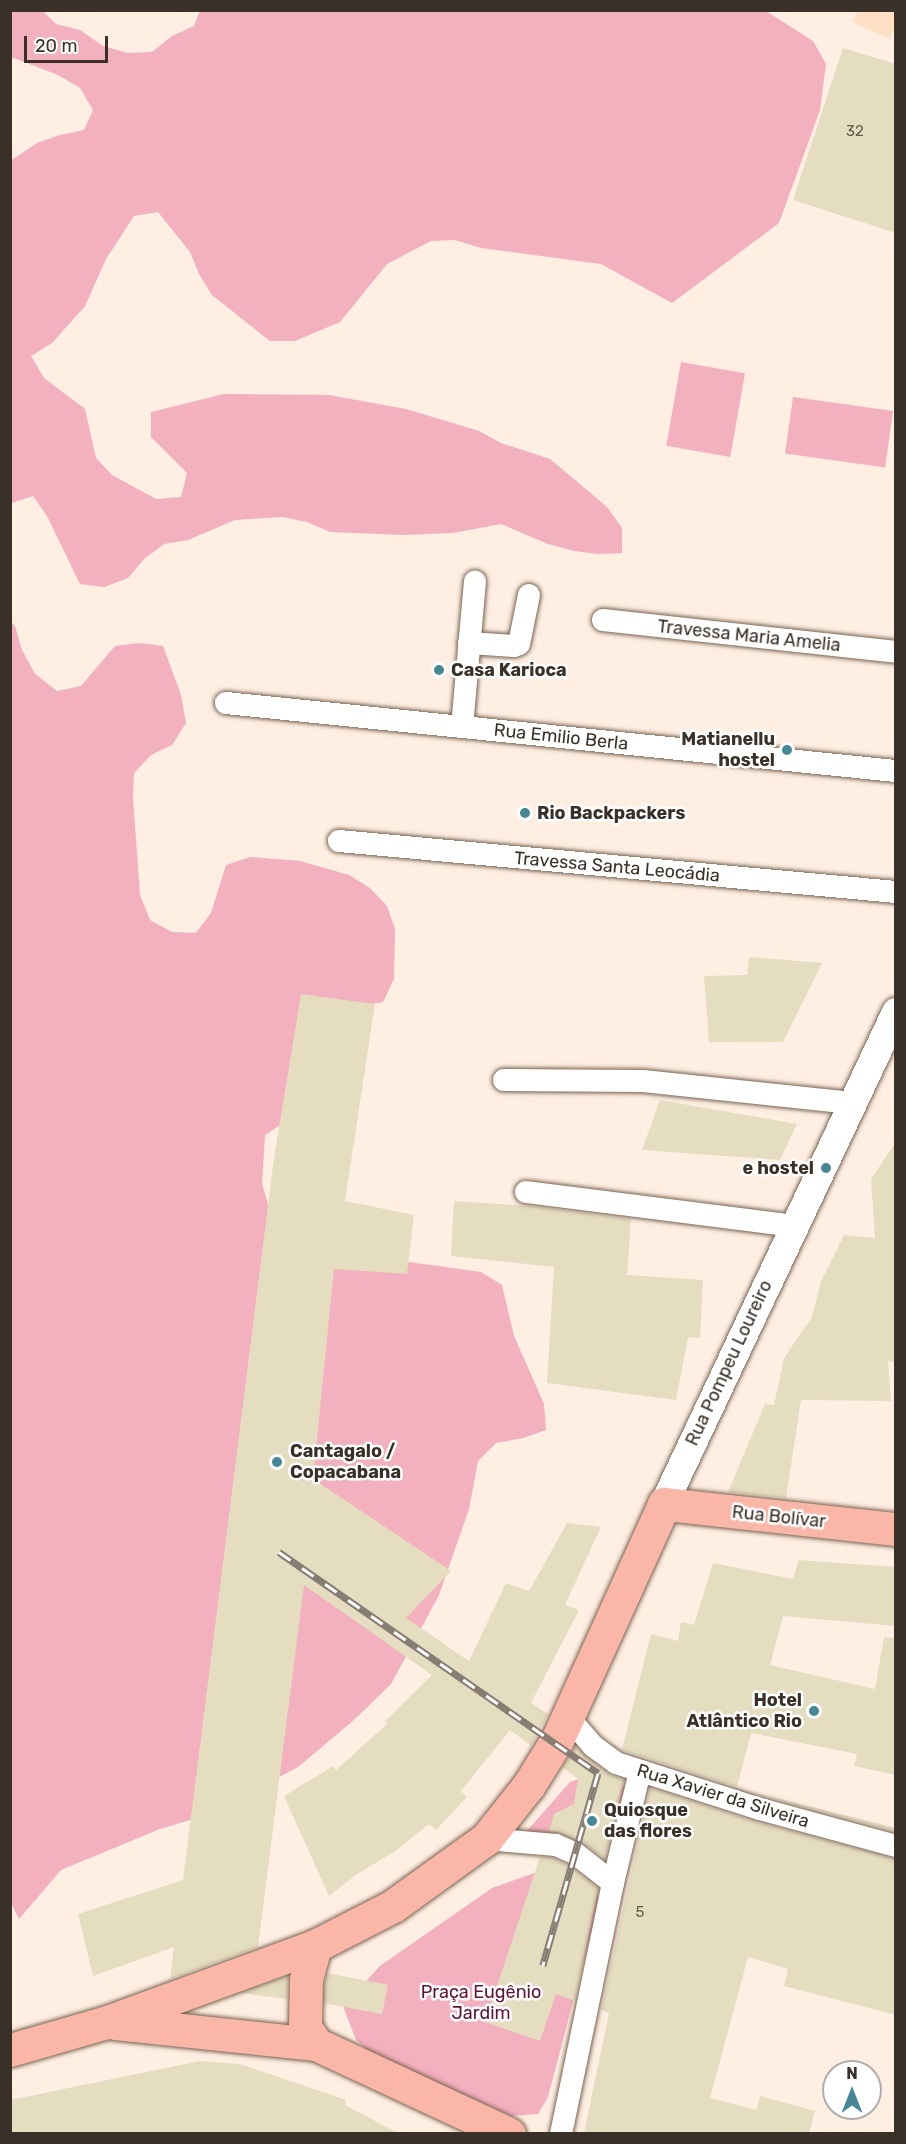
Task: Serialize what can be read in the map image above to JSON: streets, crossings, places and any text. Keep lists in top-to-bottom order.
{
  "streets": {
    "main road": ["Rua Pompeu Loureiro", "Rua Bolívar"],
    "street": [
      "Travessa Maria Amelia",
      "Rua Emilio Berla",
      "Travessa Santa Leocádia",
      "Rua Xavier da Silveira"
    ]
  },
  "crossings": [
    ["Rua Pompeu Loureiro", "Rua Bolívar"],
    ["Rua Pompeu Loureiro", "Rua Xavier da Silveira"]
  ],
  "parks": ["Praça Eugênio Jardim"],
  "places": [
    "Casa Karioca",
    "Matianellu hostel",
    "Rio Backpackers",
    "e hostel",
    "Cantagalo / Copacabana",
    "Hotel Atlântico Rio",
    "Quiosque das flores"
  ],
  "house_numbers": ["32", "5"],
  "scale_bar": "20 m",
  "north": "top"
}
